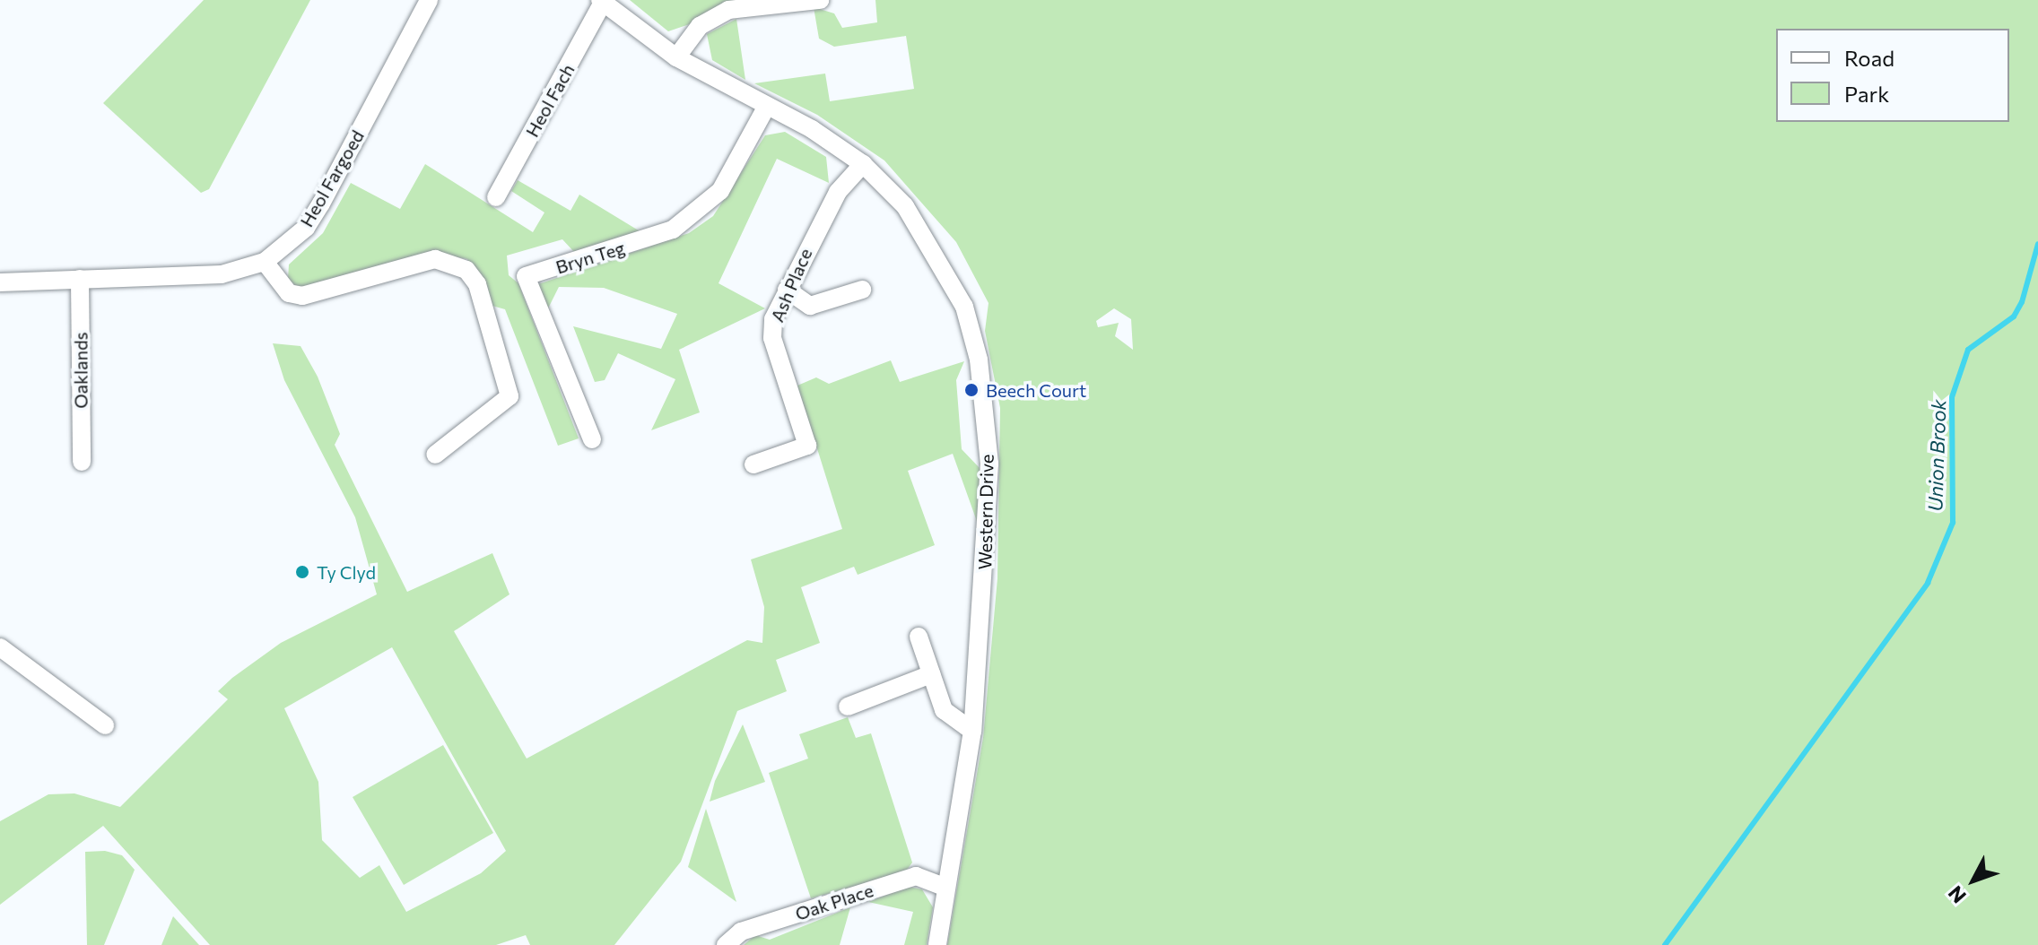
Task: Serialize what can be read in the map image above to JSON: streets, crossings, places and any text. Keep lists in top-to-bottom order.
{
  "streets": {
    "street": [
      "Heol Fach",
      "Heol Fargoed",
      "Bryn Teg",
      "Ash Place",
      "Oaklands",
      "Western Drive",
      "Oak Place"
    ]
  },
  "crossings": [
    ["Heol Fach", "Western Drive"],
    ["Heol Fargoed", "Oaklands"],
    ["Bryn Teg", "Western Drive"],
    ["Ash Place", "Western Drive"],
    ["Western Drive", "Oak Place"]
  ],
  "water": ["Union Brook"],
  "places": ["Beech Court", "Ty Clyd"],
  "legend": ["Road", "Park"],
  "north": "bottom left"
}
